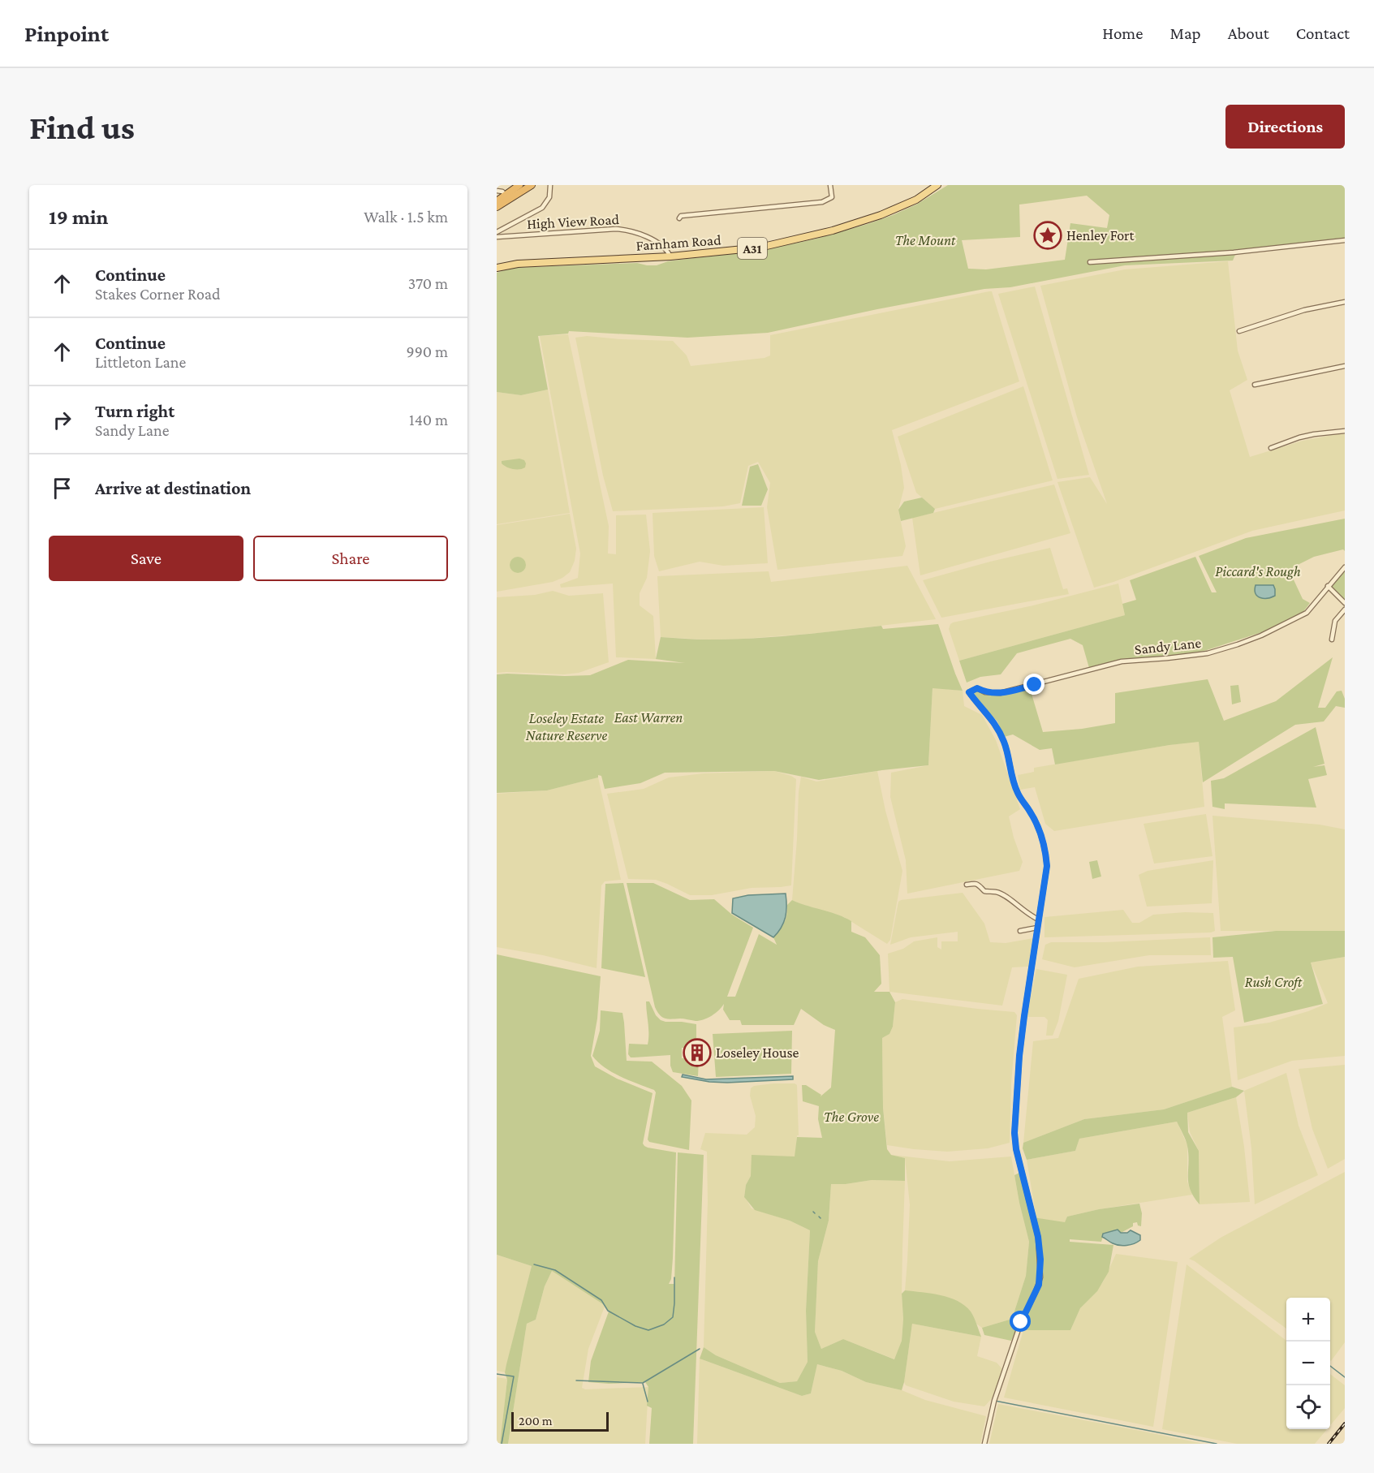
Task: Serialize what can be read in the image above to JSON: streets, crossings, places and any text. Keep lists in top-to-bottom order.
{
  "streets": {
    "main road": ["Farnham Road", "A31"],
    "street": ["High View Road", "Sandy Lane"]
  },
  "crossings": [
    ["High View Road", "Farnham Road"]
  ],
  "parks": [
    "The Mount",
    "Piccard's Rough",
    "East Warren",
    "Loseley Estate Nature Reserve",
    "Rush Croft",
    "The Grove"
  ],
  "places": {
    "place": ["Henley Fort"],
    "building": ["Loseley House"]
  },
  "scale_bar": "200 m",
  "page": {
    "header": "Pinpoint",
    "nav": [
      "Home",
      "Map",
      "About",
      "Contact"
    ],
    "buttons": [
      "Directions",
      ["Save", "Share"]
    ],
    "title": "Find us",
    "heading": ["19 min", "Walk · 1.5 km"],
    "list": [
      ["Continue", "Stakes Corner Road", "370 m"],
      ["Continue", "Littleton Lane", "990 m"],
      ["Turn right", "Sandy Lane", "140 m"],
      "Arrive at destination"
    ],
    "map_buttons": ["+", "−"],
    "scale": "200 m"
  }
}
